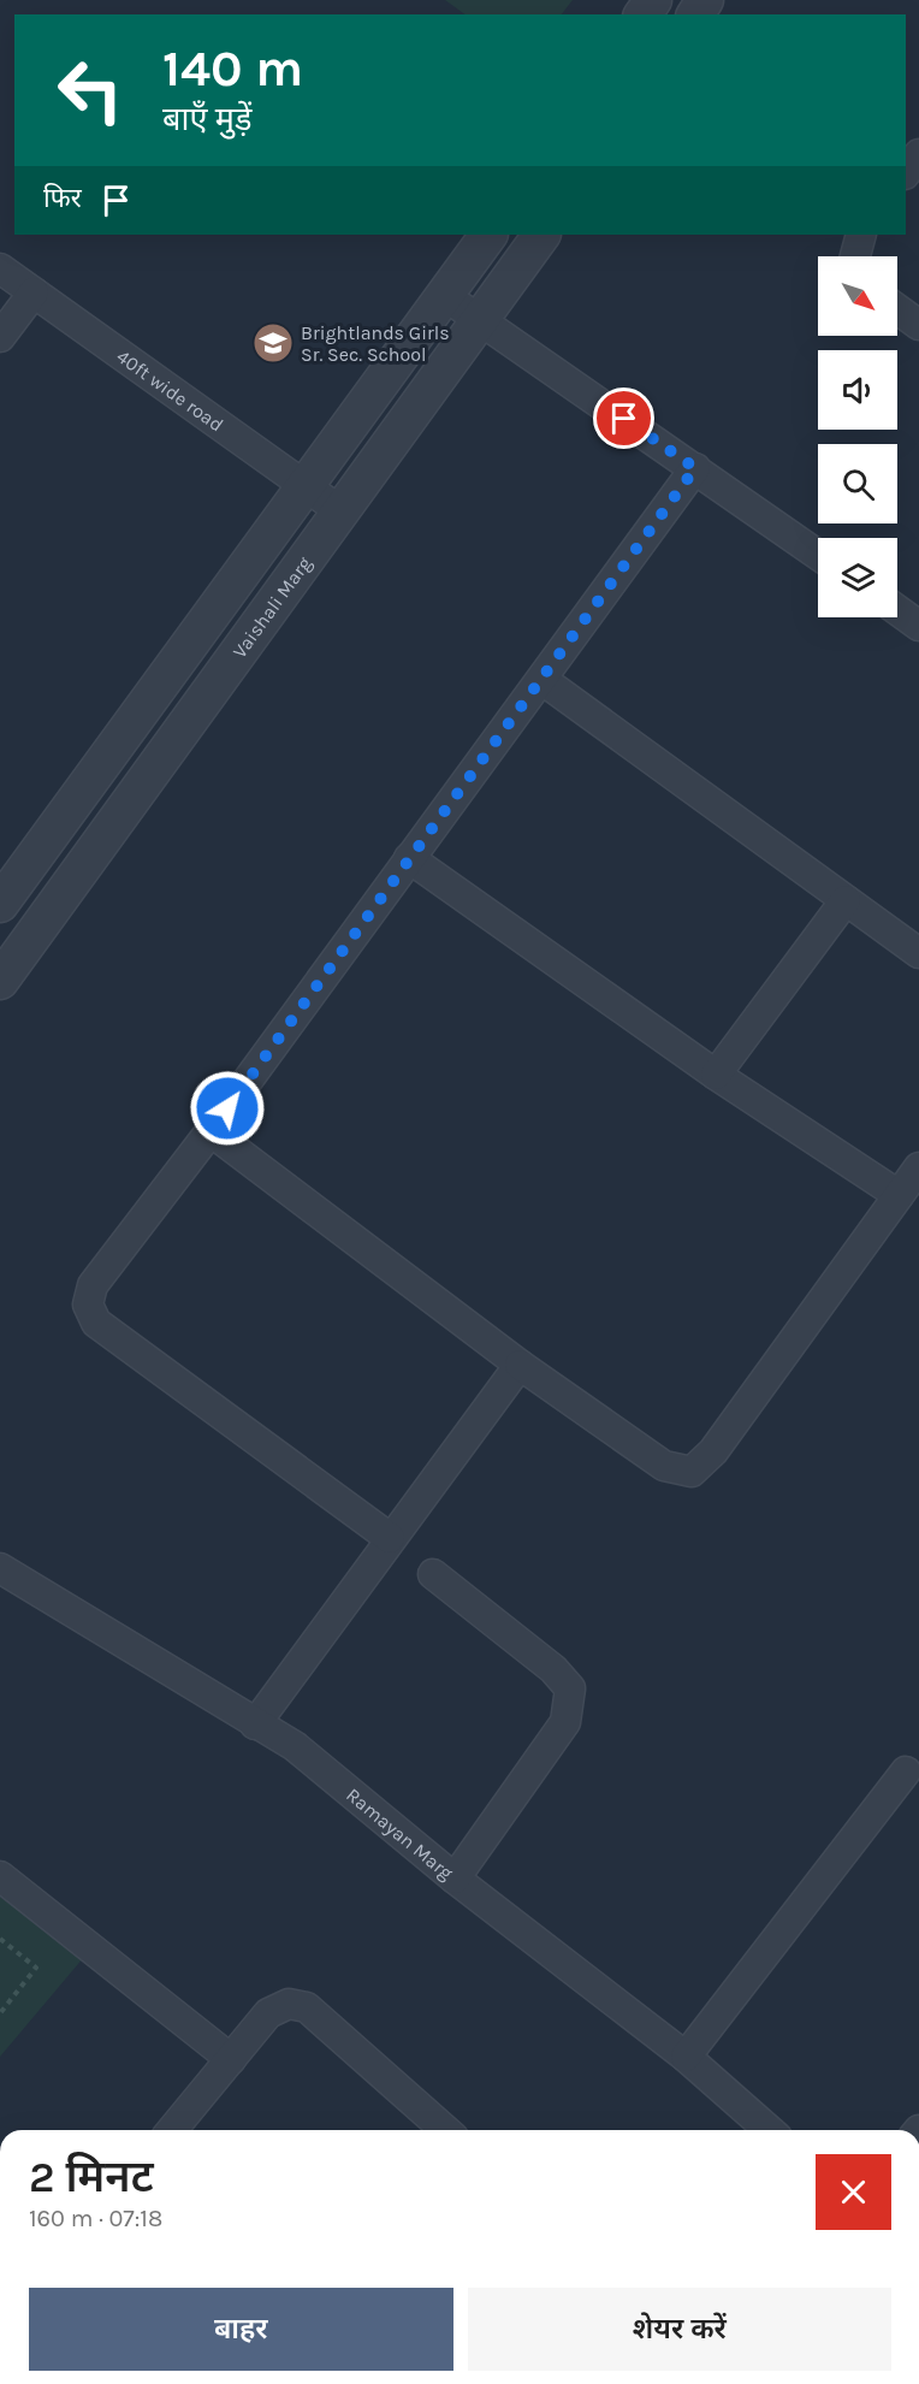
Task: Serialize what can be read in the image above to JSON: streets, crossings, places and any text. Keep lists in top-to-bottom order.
{
  "streets": {
    "street": ["40ft wide road", "Vaishali Marg", "Ramayan Marg"]
  },
  "crossings": [
    ["40ft wide road", "Vaishali Marg"]
  ],
  "places": {
    "school or university": ["Brightlands Girls Sr. Sec. School"]
  },
  "north": "bottom right",
  "page": {
    "turn": ["140 m", "बाएँ मुड़ें"],
    "then": "फिर",
    "heading": ["2 मिनट", "160 m · 07:18"],
    "buttons": ["बाहर", "शेयर करें"]
  }
}
